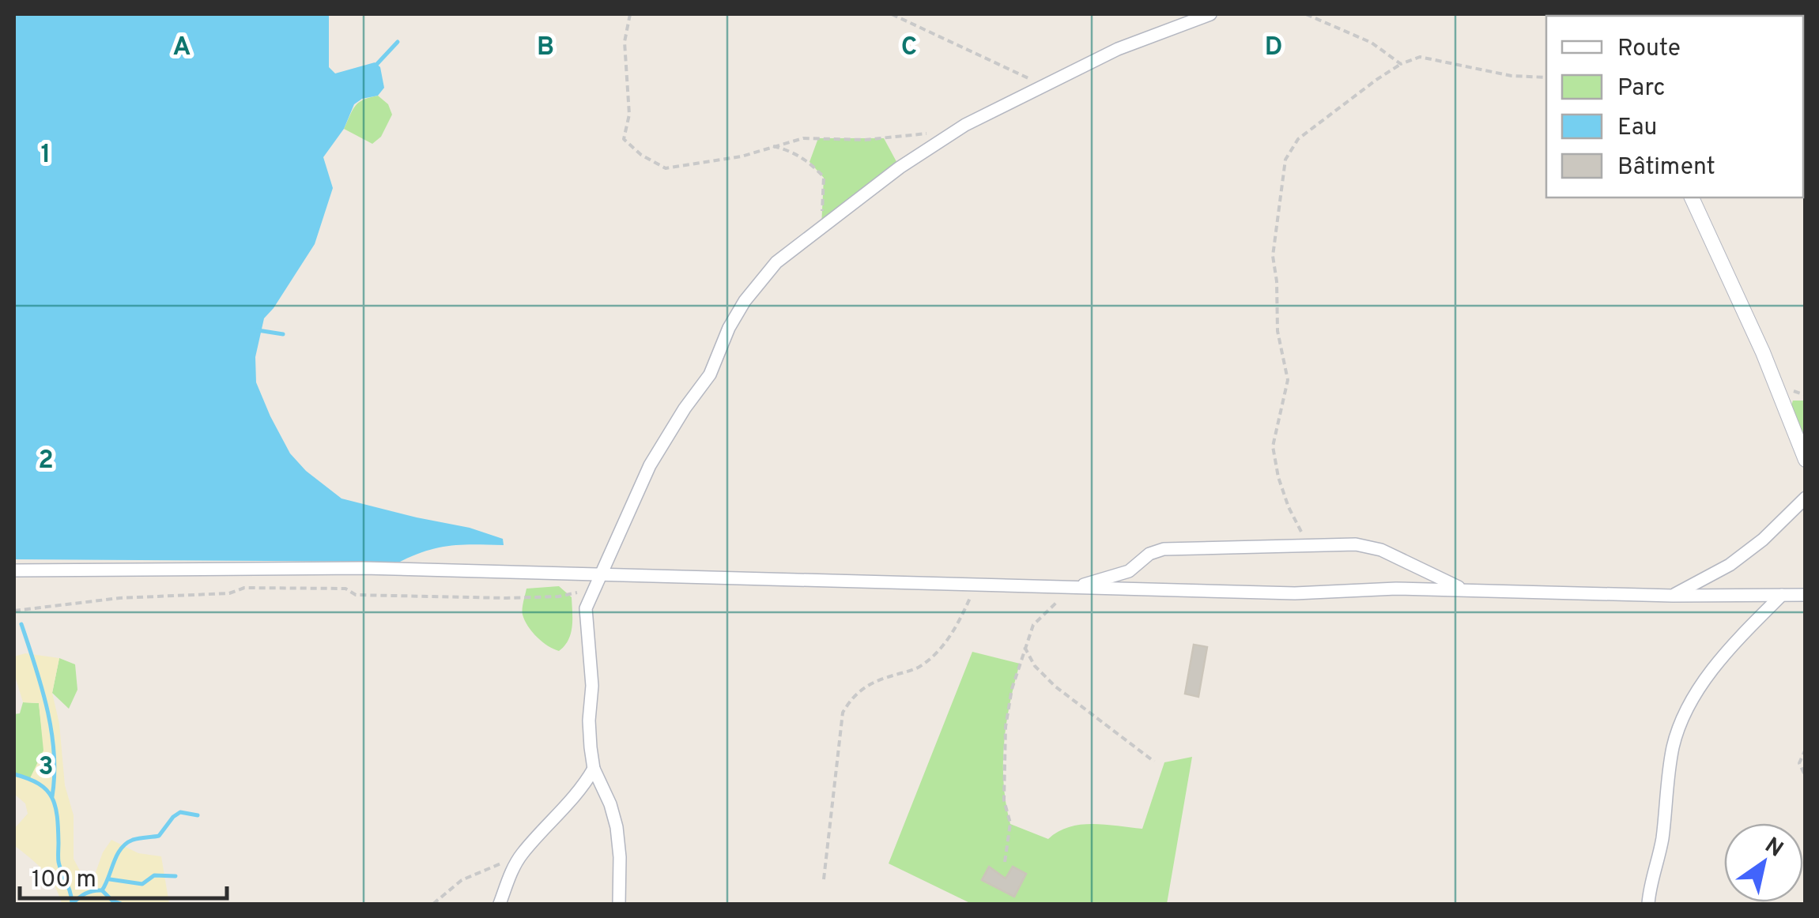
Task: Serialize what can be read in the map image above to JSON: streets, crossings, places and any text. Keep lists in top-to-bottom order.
{
  "legend": [
    "Route",
    "Parc",
    "Eau",
    "Bâtiment"
  ],
  "scale_bar": "100 m",
  "north": "top right",
  "grid": {
    "columns": [
      "A",
      "B",
      "C",
      "D"
    ],
    "rows": ["1", "2", "3"]
  }
}
